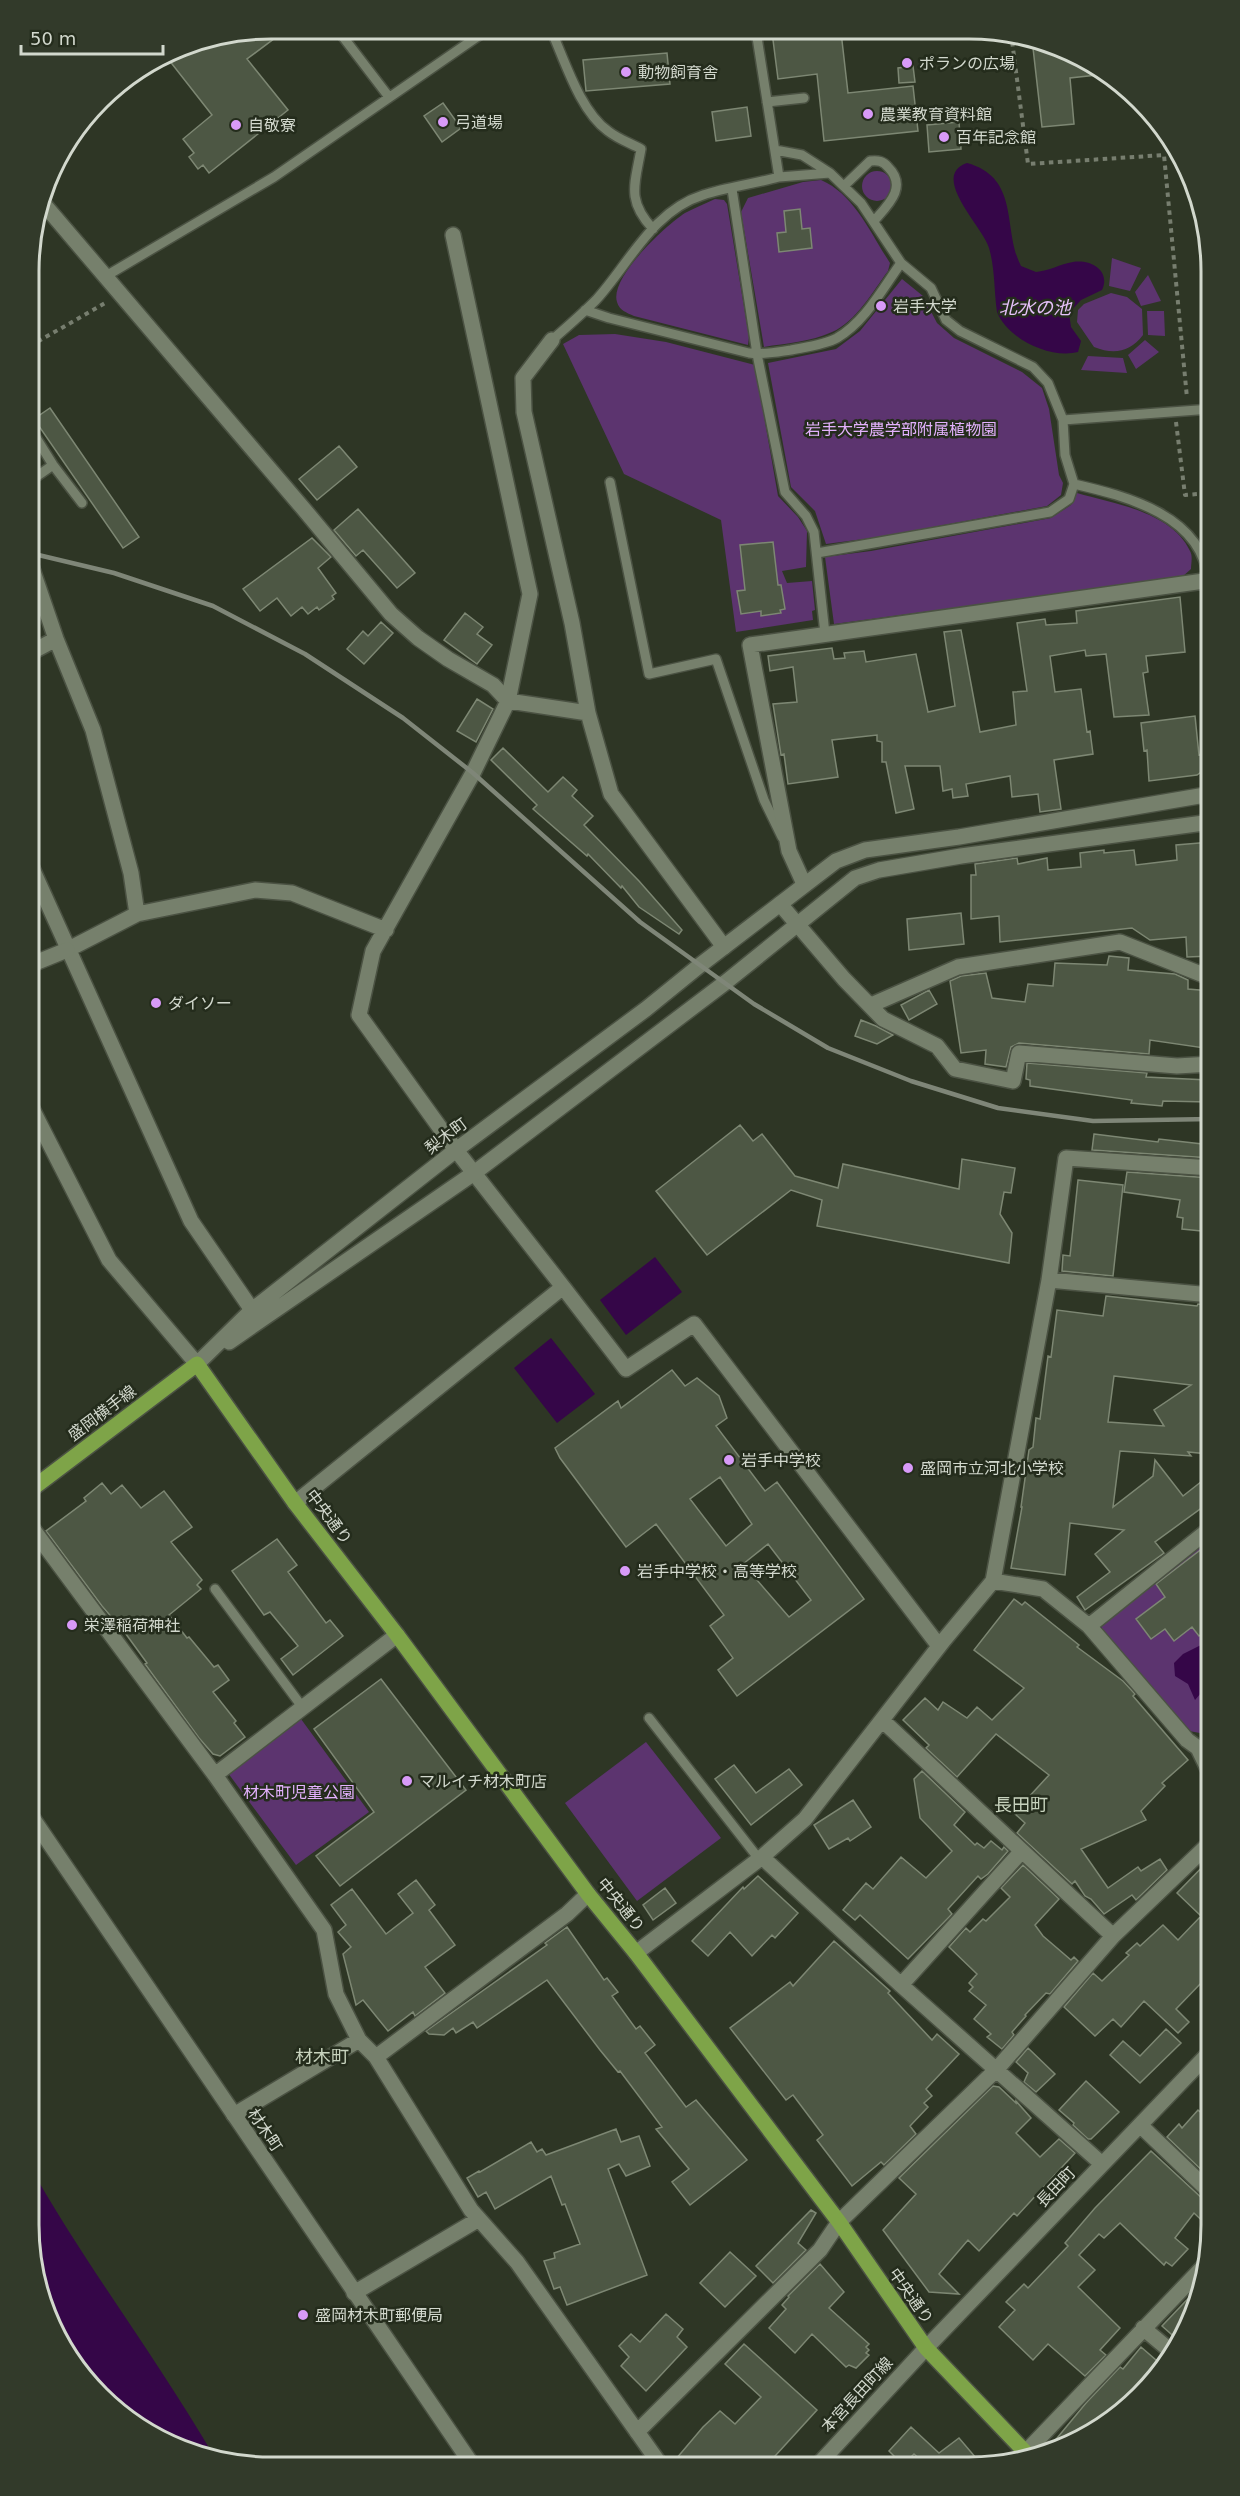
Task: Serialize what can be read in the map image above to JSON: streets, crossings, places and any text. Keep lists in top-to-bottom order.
{
  "streets": {
    "main road": ["盛岡横手線", "中央通り"],
    "street": [
      "梨木町",
      "材木町",
      "長田町",
      "本宮長田町線"
    ]
  },
  "crossings": [
    ["梨木町", "盛岡横手線"],
    ["梨木町", "中央通り"],
    ["盛岡横手線", "中央通り"],
    ["中央通り", "長田町"],
    ["中央通り", "本宮長田町線"],
    ["長田町", "本宮長田町線"]
  ],
  "districts": ["長田町", "材木町"],
  "water": ["北水の池"],
  "parks": ["岩手大学農学部附属植物園", "材木町児童公園"],
  "places": [
    "ポランの広場",
    "動物飼育舎",
    "農業教育資料館",
    "弓道場",
    "自敬寮",
    "百年記念館",
    "岩手大学",
    "ダイソー",
    "岩手中学校",
    "盛岡市立河北小学校",
    "岩手中学校・高等学校",
    "栄澤稲荷神社",
    "マルイチ材木町店",
    "盛岡材木町郵便局"
  ],
  "scale_bar": "50 m"
}
